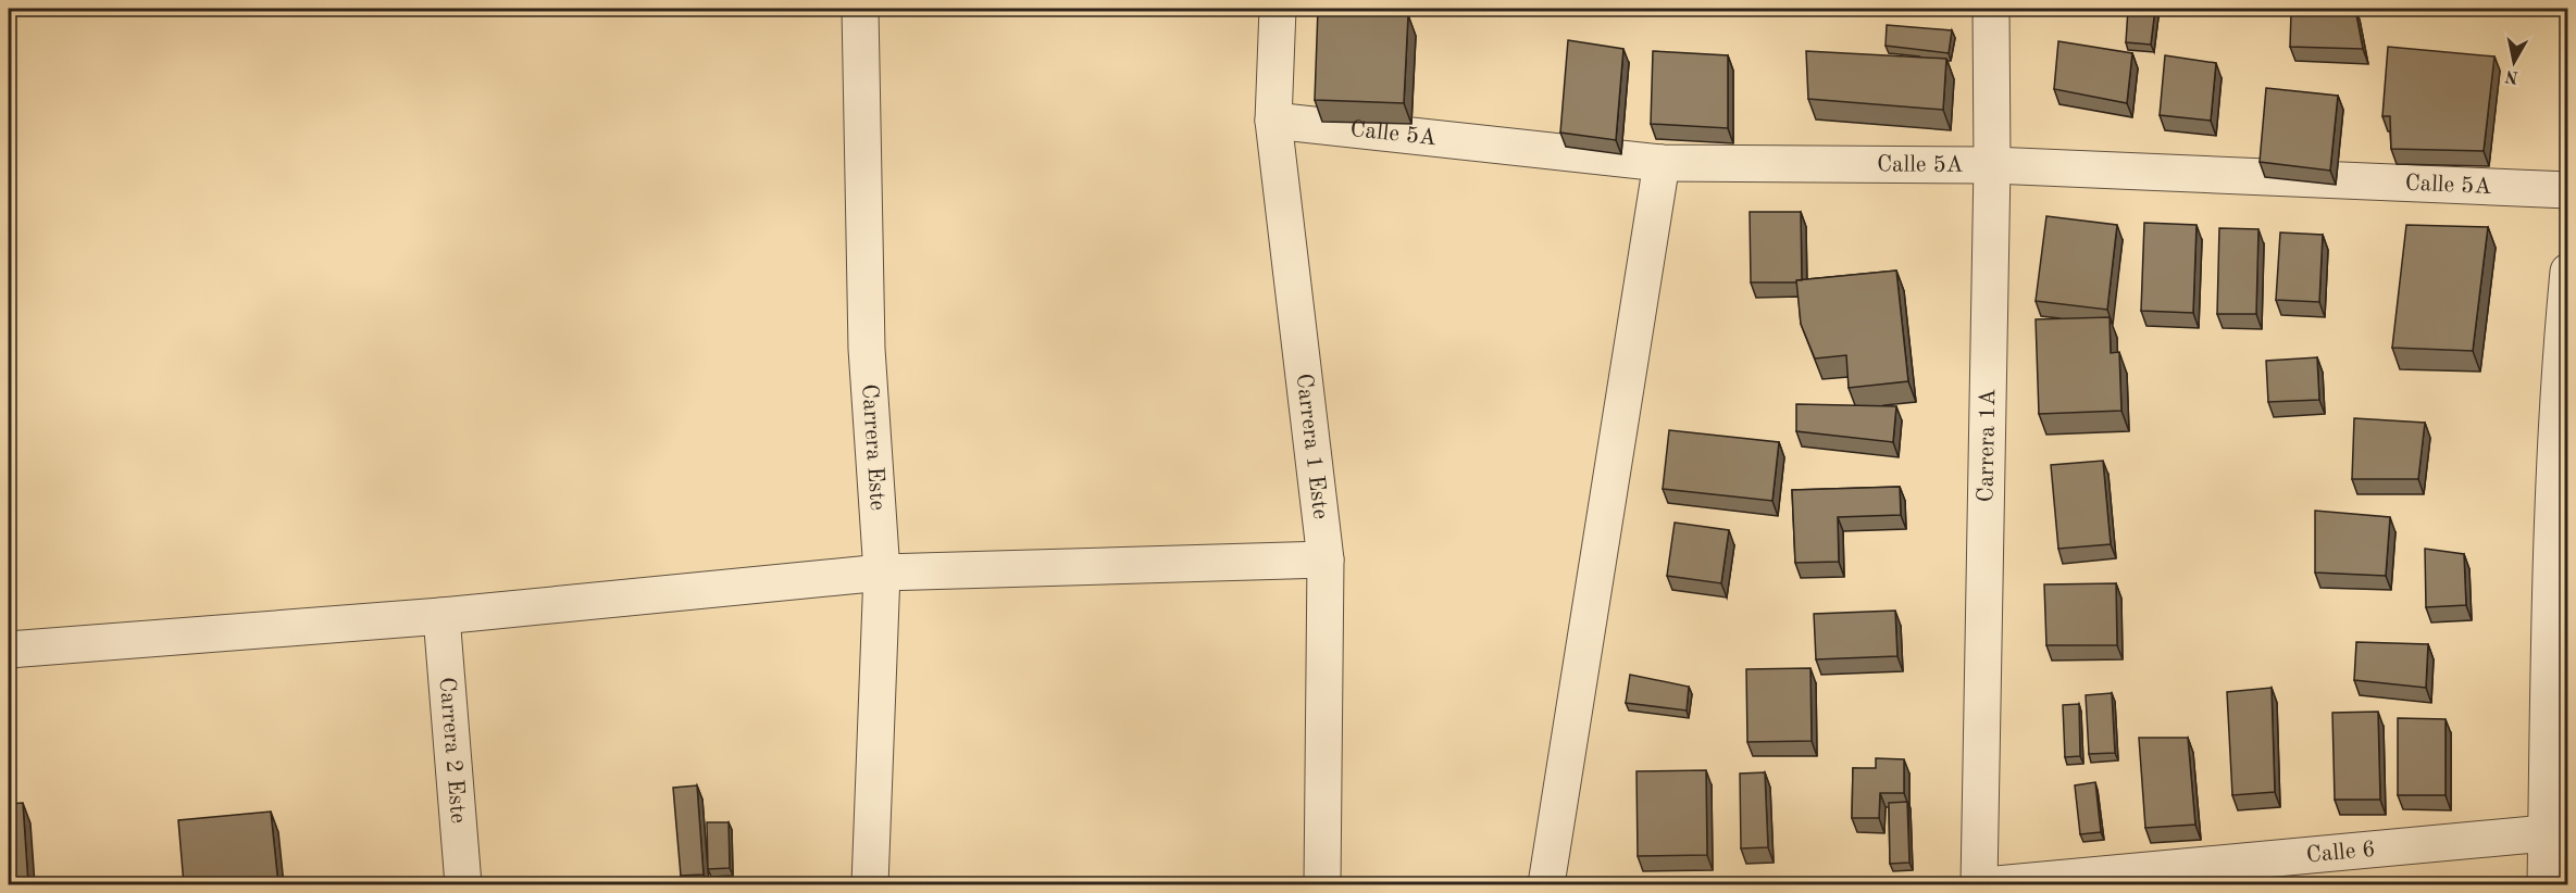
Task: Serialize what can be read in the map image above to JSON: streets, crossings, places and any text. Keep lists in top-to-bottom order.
{
  "streets": {
    "street": [
      "Calle 5A",
      "Carrera 1 Este",
      "Carrera Este",
      "Carrera 1A",
      "Carrera 2 Este",
      "Calle 6"
    ]
  },
  "crossings": [
    ["Calle 5A", "Carrera 1 Este"],
    ["Calle 5A", "Carrera 1A"]
  ],
  "north": "bottom"
}
